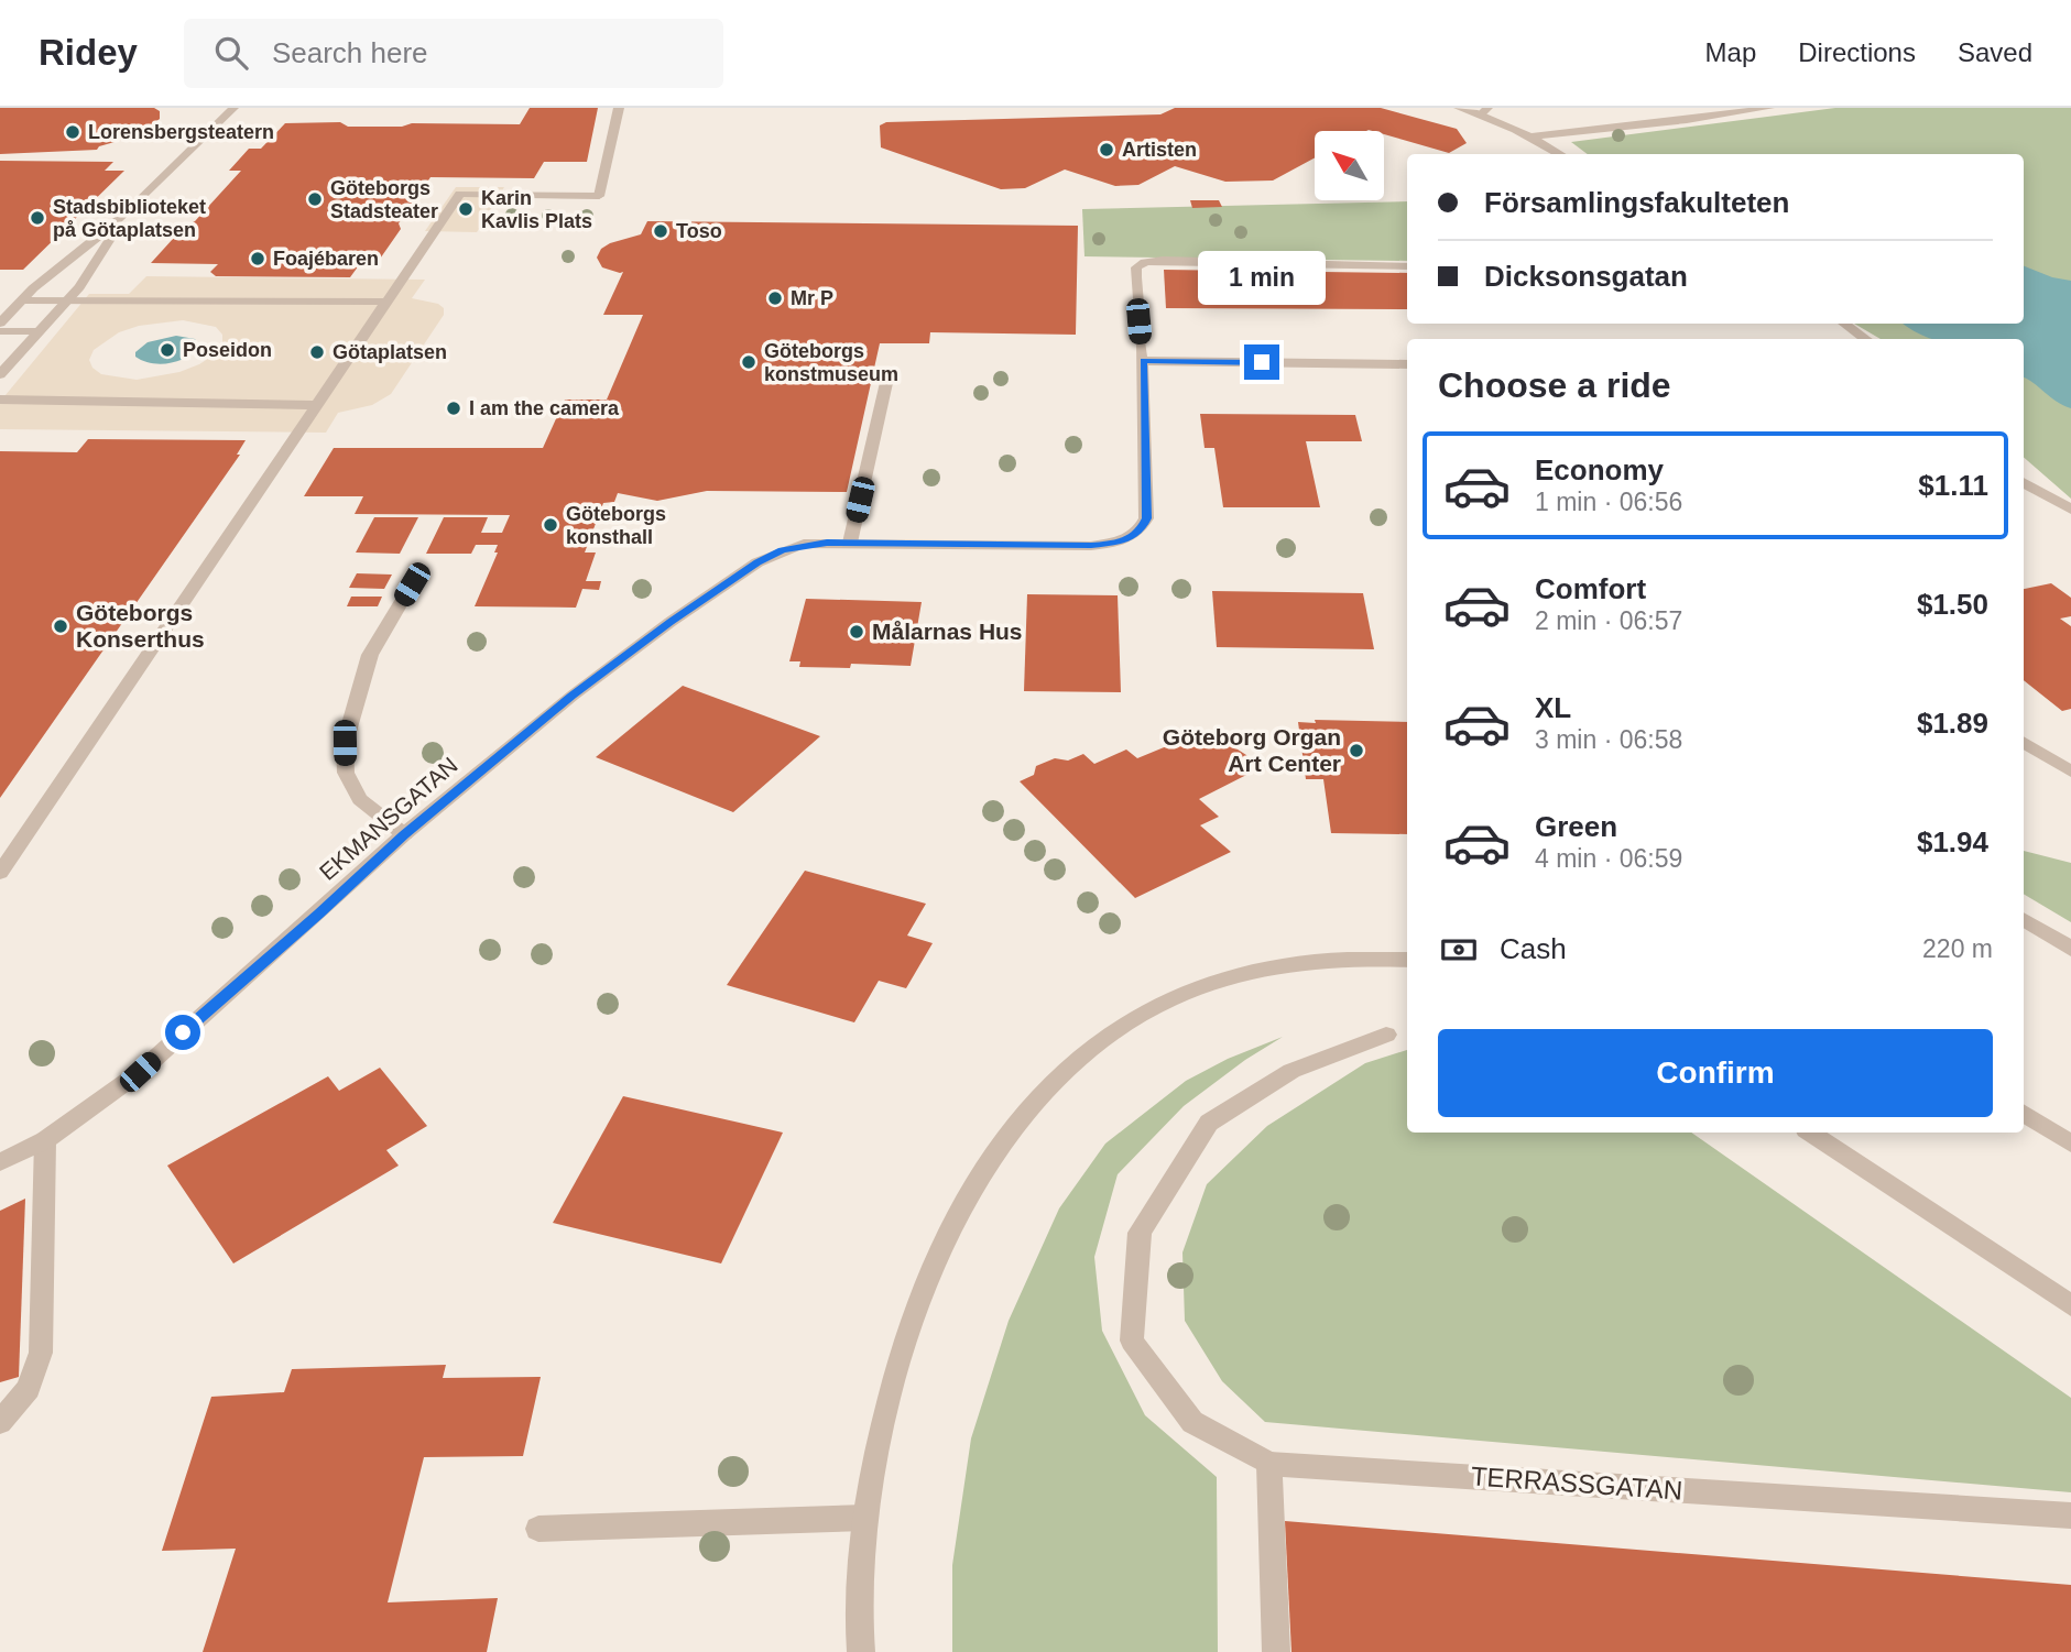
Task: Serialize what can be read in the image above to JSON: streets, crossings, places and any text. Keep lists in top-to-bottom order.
{
  "streets": {
    "street": ["EKMANSGATAN", "TERRASSGATAN"]
  },
  "places": [
    "Lorensbergsteatern",
    "Artisten",
    "Göteborgs Stadsteater",
    "Karin Kavlis Plats",
    "Stadsbiblioteket på Götaplatsen",
    "Toso",
    "Foajébaren",
    "Mr P",
    "Poseidon",
    "Götaplatsen",
    "Göteborgs konstmuseum",
    "I am the camera",
    "Göteborgs konsthall",
    "Göteborgs Konserthus",
    "Målarnas Hus",
    "Göteborg Organ Art Center"
  ],
  "north": "top left",
  "page": {
    "header": "Ridey",
    "search": "Search here",
    "nav": ["Map", "Directions", "Saved"],
    "banner": ["Församlingsfakulteten", "Dicksonsgatan"],
    "bubble": "1 min",
    "heading": "Choose a ride",
    "list": [
      {
        "name": "Economy",
        "note": "1 min · 06:56",
        "value": "$1.11"
      },
      {
        "name": "Comfort",
        "note": "2 min · 06:57",
        "value": "$1.50"
      },
      {
        "name": "XL",
        "note": "3 min · 06:58",
        "value": "$1.89"
      },
      {
        "name": "Green",
        "note": "4 min · 06:59",
        "value": "$1.94"
      }
    ],
    "pay": ["Cash", "220 m"],
    "buttons": "Confirm"
  }
}
